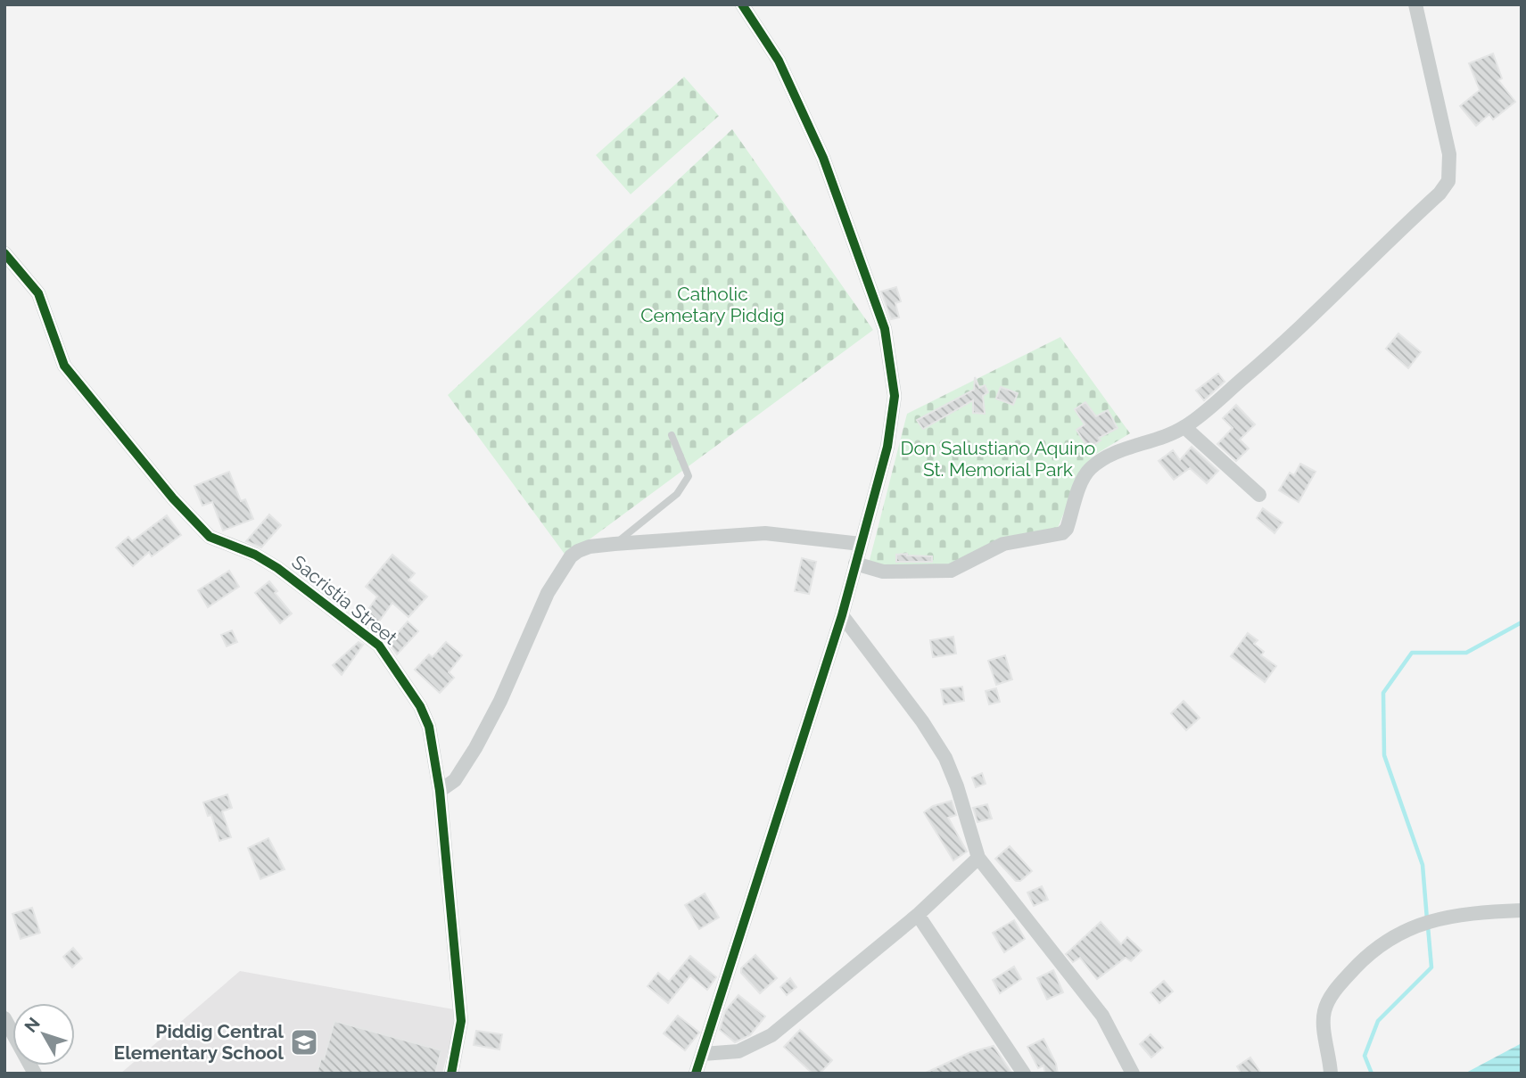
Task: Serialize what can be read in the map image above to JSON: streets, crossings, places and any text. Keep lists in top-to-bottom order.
{
  "streets": {
    "street": ["Sacristia Street"]
  },
  "parks": ["Catholic Cemetary Piddig", "Don Salustiano Aquino St. Memorial Park"],
  "places": {
    "school or university": ["Piddig Central Elementary School"]
  },
  "north": "top left"
}
